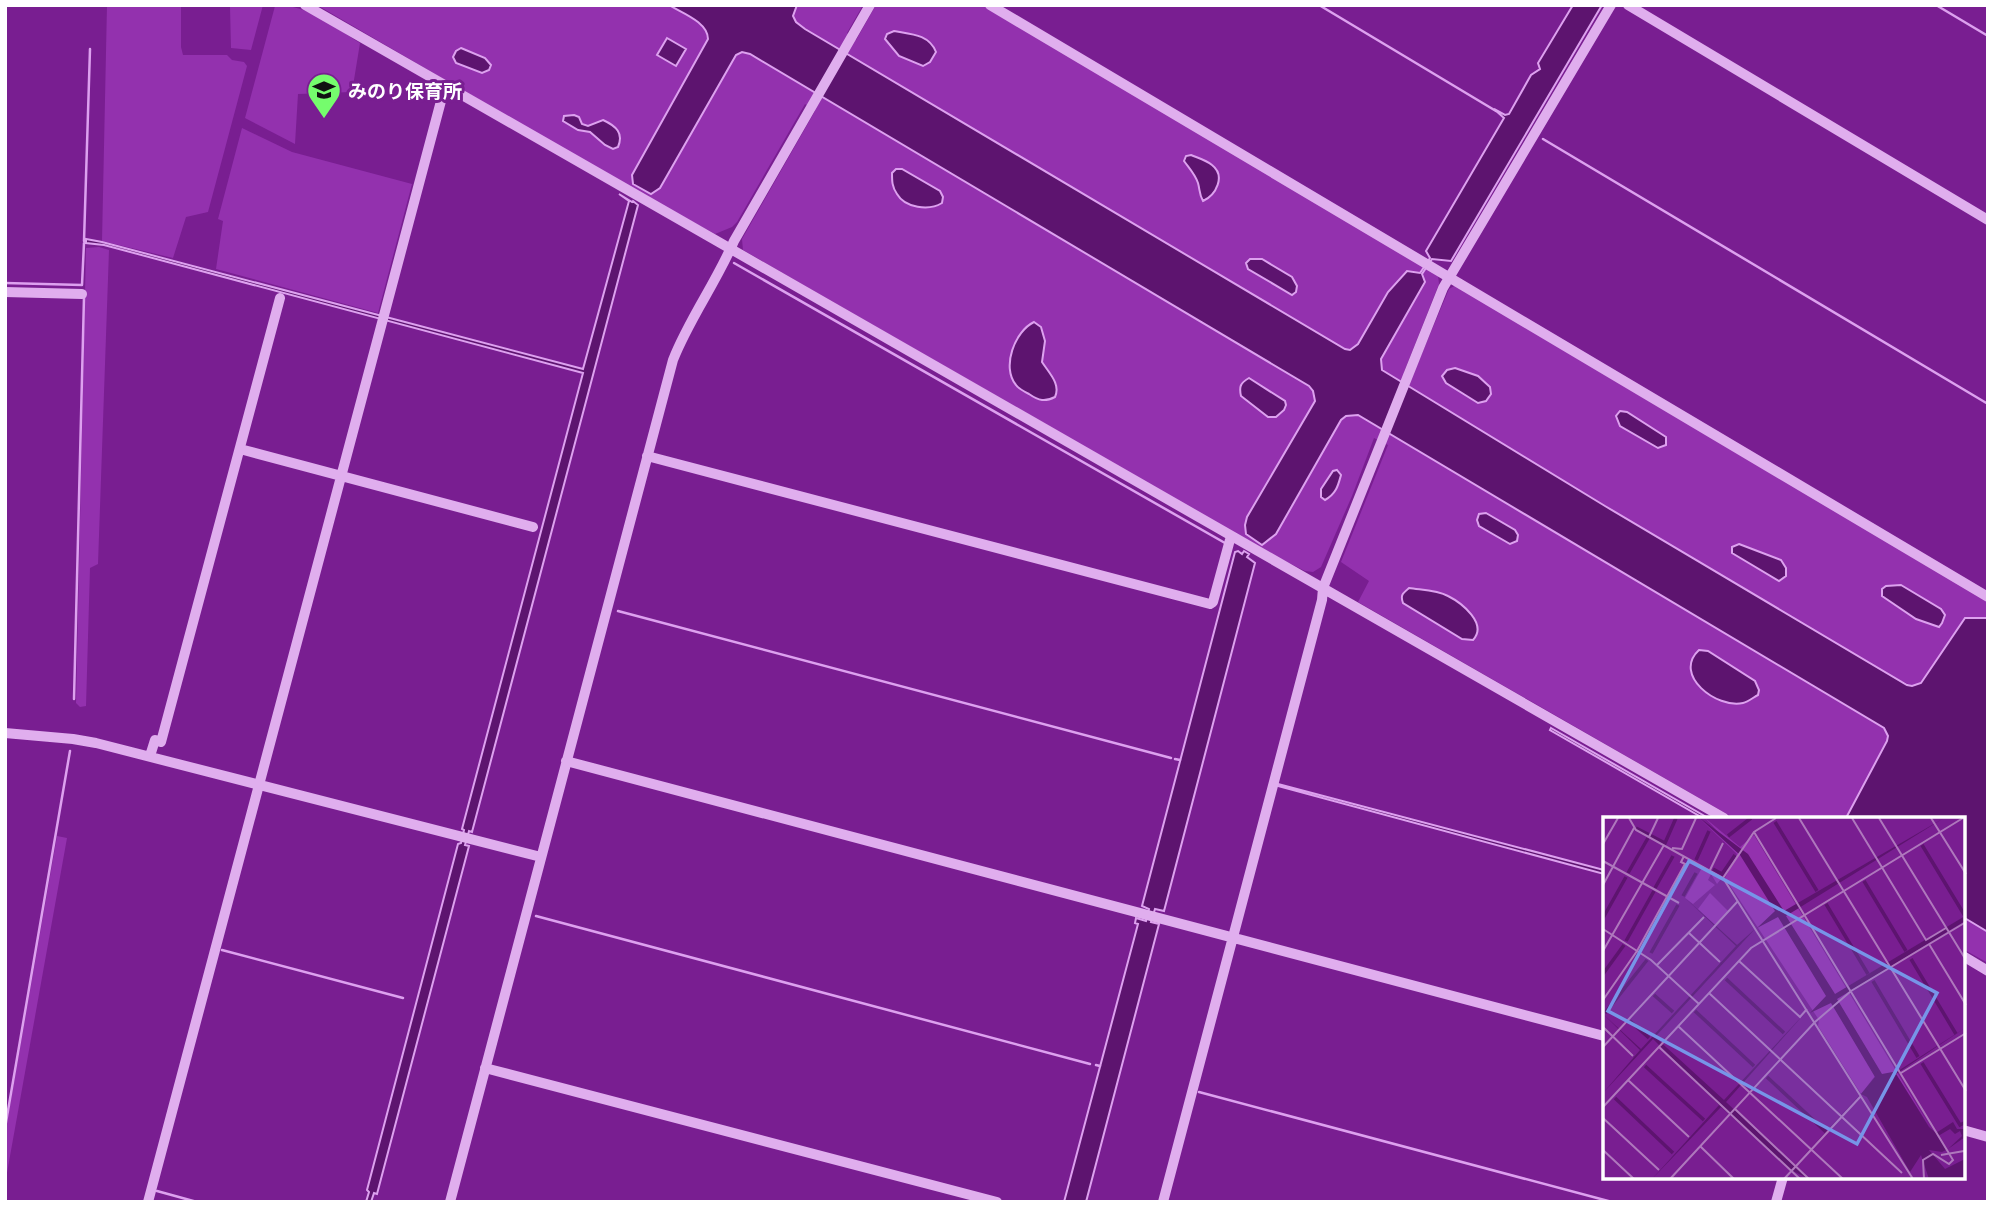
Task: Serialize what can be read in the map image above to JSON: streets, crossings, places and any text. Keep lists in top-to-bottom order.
{
  "places": {
    "school or university": ["みのり保育所"]
  }
}
